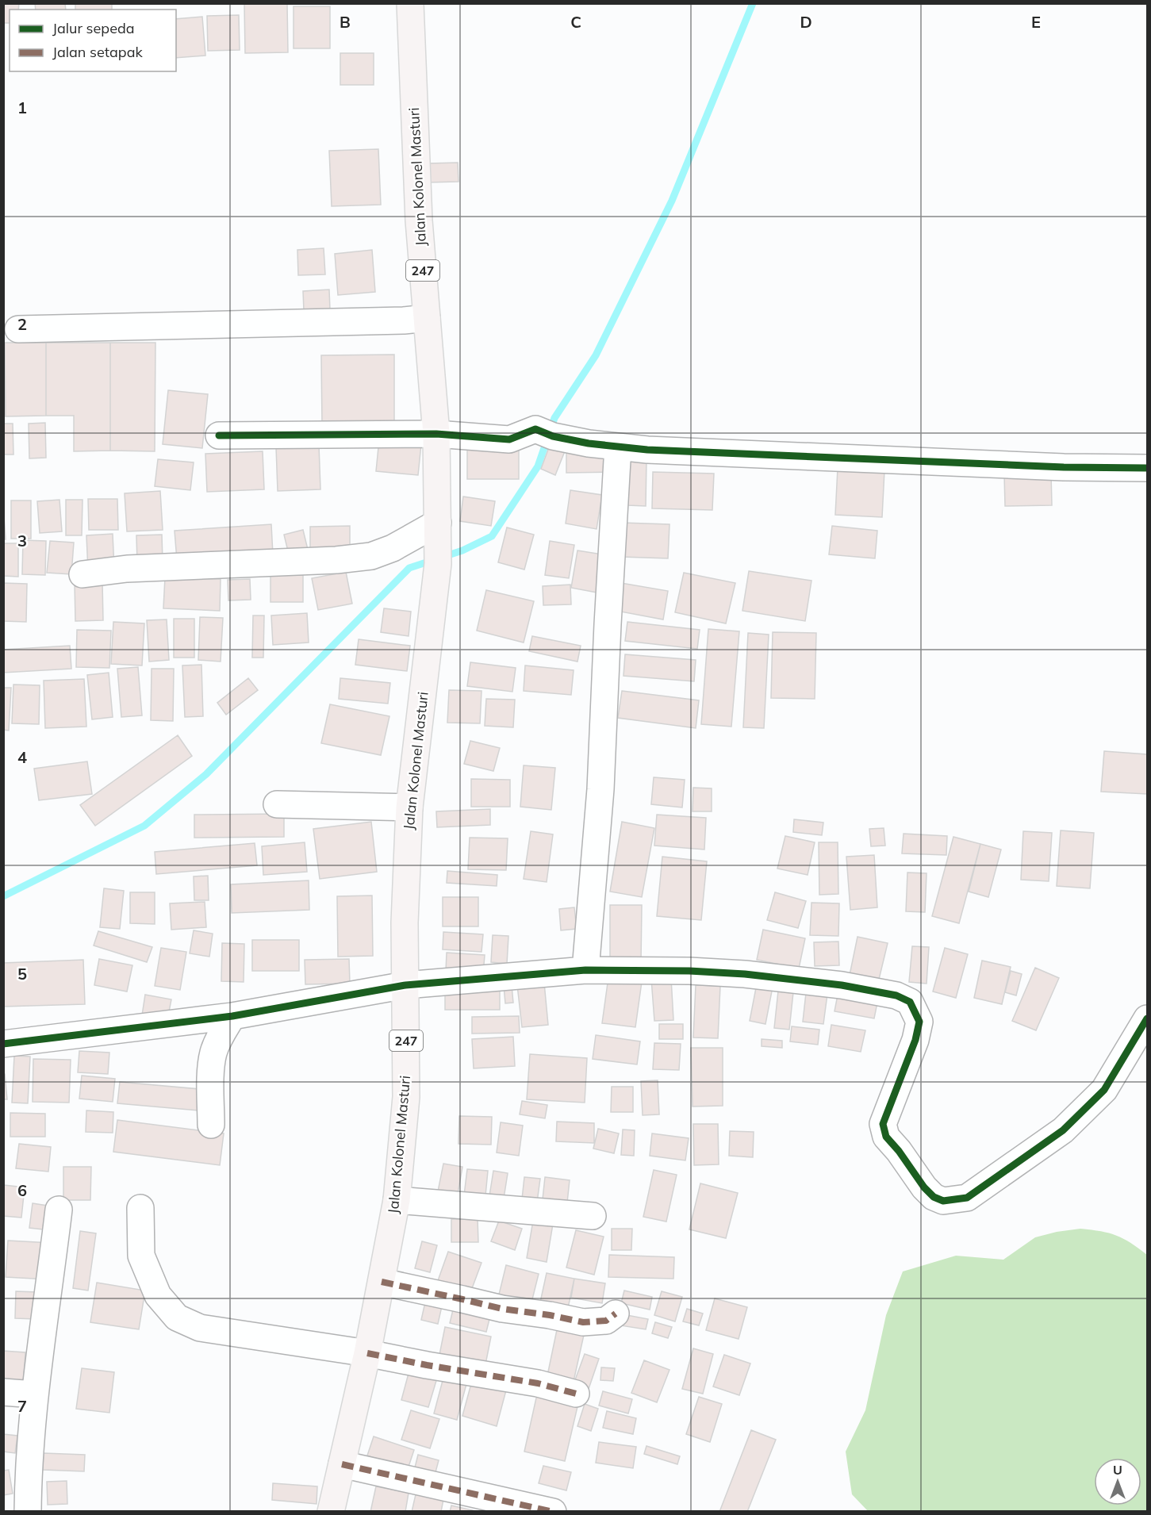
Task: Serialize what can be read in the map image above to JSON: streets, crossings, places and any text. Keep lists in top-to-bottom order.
{
  "streets": {
    "main road": ["Jalan Kolonel Masturi", "247"]
  },
  "legend": ["Jalur sepeda", "Jalan setapak"],
  "north": "top",
  "grid": {
    "columns": [
      "B",
      "C",
      "D",
      "E"
    ],
    "rows": [
      "1",
      "2",
      "3",
      "4",
      "5",
      "6",
      "7"
    ]
  }
}
